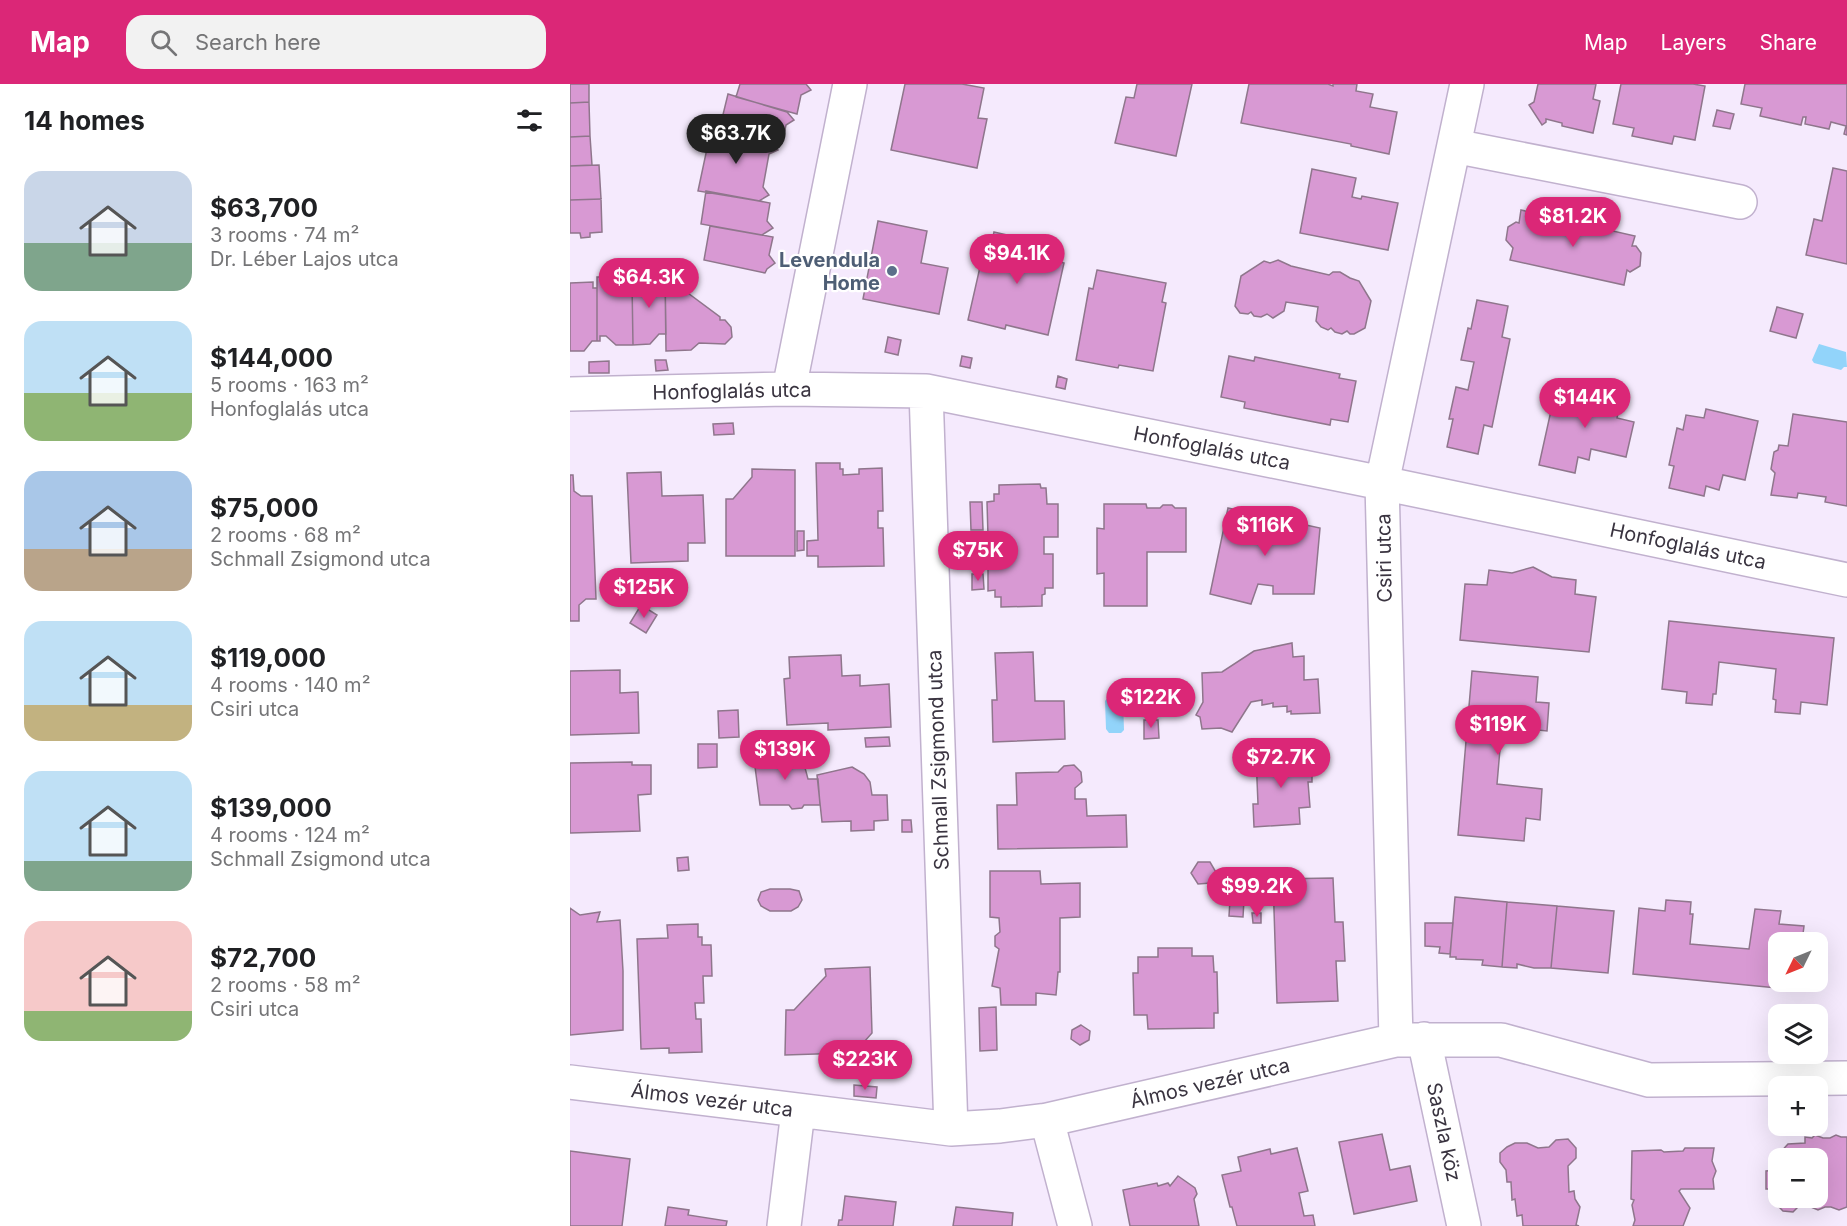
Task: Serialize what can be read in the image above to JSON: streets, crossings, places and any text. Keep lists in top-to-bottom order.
{
  "streets": {
    "street": [
      "Honfoglalás utca",
      "Csiri utca",
      "Schmall Zsigmond utca",
      "Álmos vezér utca",
      "Saszla köz"
    ]
  },
  "crossings": [
    ["Honfoglalás utca", "Csiri utca"],
    ["Honfoglalás utca", "Schmall Zsigmond utca"],
    ["Csiri utca", "Álmos vezér utca"],
    ["Csiri utca", "Saszla köz"],
    ["Schmall Zsigmond utca", "Álmos vezér utca"],
    ["Álmos vezér utca", "Saszla köz"]
  ],
  "places": ["Levendula Home"],
  "north": "bottom left",
  "page": {
    "header": "Map",
    "search": "Search here",
    "nav": ["Map", "Layers", "Share"],
    "heading": "14 homes",
    "price": [
      "$63.7K",
      "$81.2K",
      "$94.1K",
      "$64.3K",
      "$144K",
      "$116K",
      "$75K",
      "$125K",
      "$122K",
      "$119K",
      "$139K",
      "$72.7K",
      "$99.2K",
      "$223K"
    ],
    "list": [
      {
        "name": "$63,700",
        "note": "3 rooms · 74 m² · Dr. Léber Lajos utca"
      },
      {
        "name": "$144,000",
        "note": "5 rooms · 163 m² · Honfoglalás utca"
      },
      {
        "name": "$75,000",
        "note": "2 rooms · 68 m² · Schmall Zsigmond utca"
      },
      {
        "name": "$119,000",
        "note": "4 rooms · 140 m² · Csiri utca"
      },
      {
        "name": "$139,000",
        "note": "4 rooms · 124 m² · Schmall Zsigmond utca"
      },
      {
        "name": "$72,700",
        "note": "2 rooms · 58 m² · Csiri utca"
      }
    ],
    "map_buttons": ["+", "−"]
  }
}
